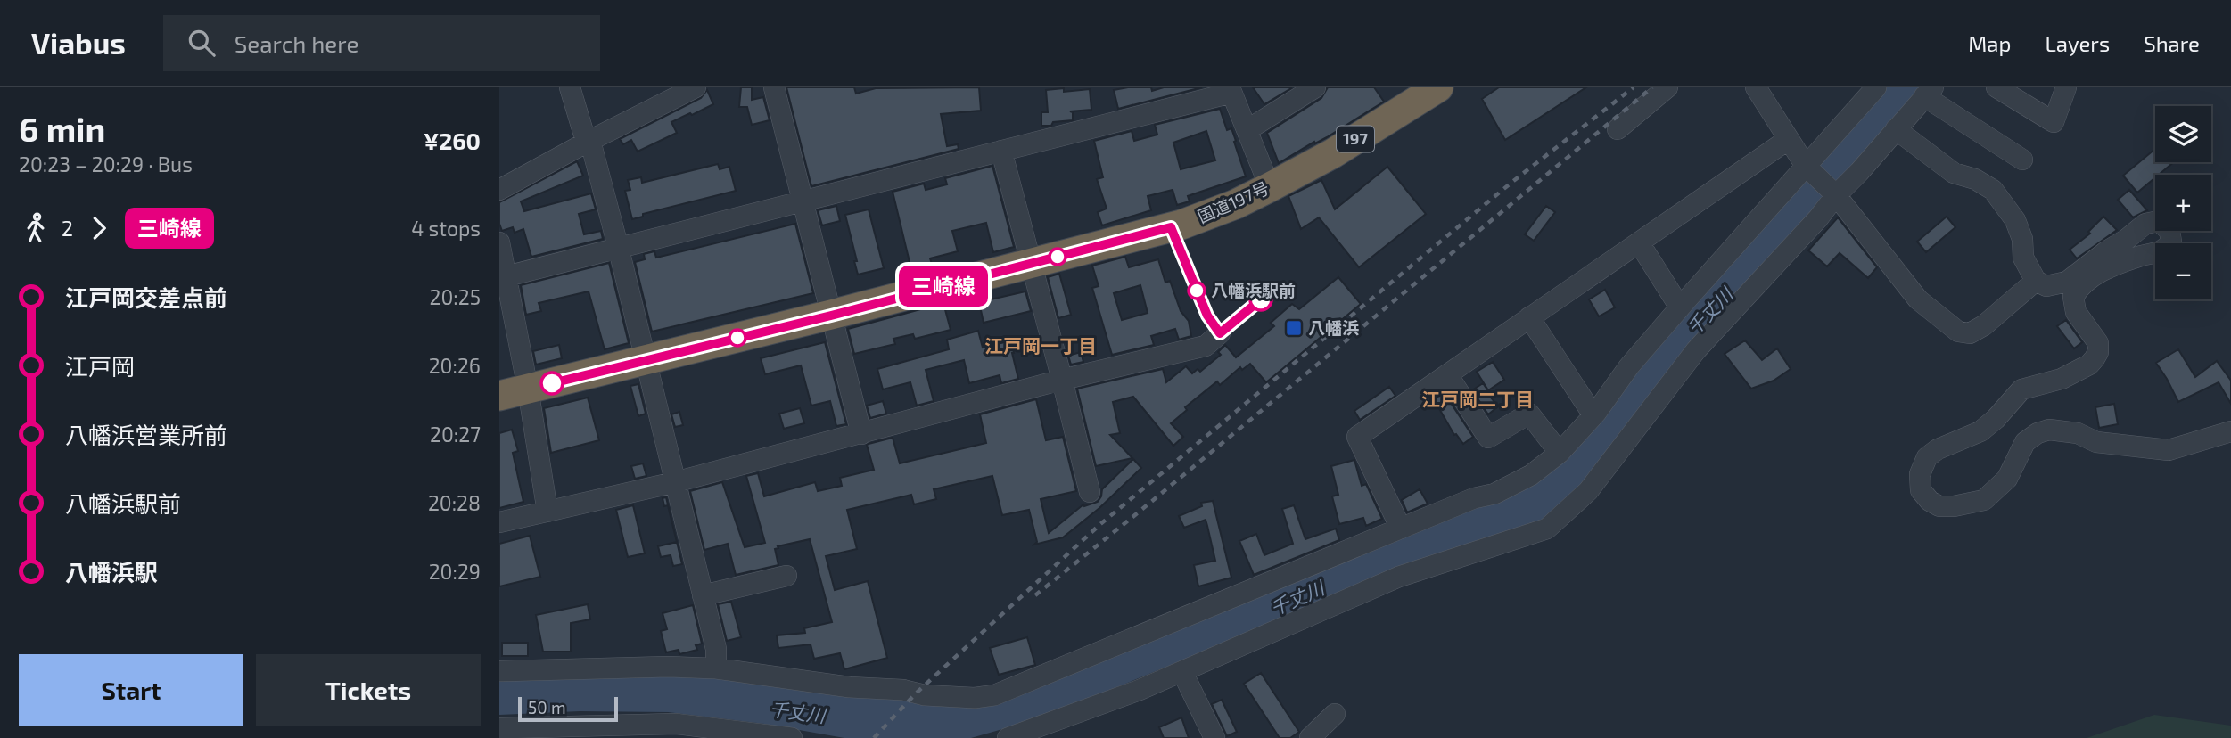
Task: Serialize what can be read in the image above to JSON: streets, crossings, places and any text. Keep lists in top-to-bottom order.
{
  "streets": {
    "highway": ["197", "国道197号"]
  },
  "districts": ["江戸岡一丁目", "江戸岡二丁目"],
  "water": ["千丈川"],
  "places": {
    "other": ["八幡浜駅前"],
    "transit": ["八幡浜"]
  },
  "lines": ["bus line 三崎線"],
  "scale_bar": "50 m",
  "page": {
    "header": "Viabus",
    "search": "Search here",
    "nav": ["Map", "Layers", "Share"],
    "heading": ["6 min", "20:23 – 20:29 · Bus", "¥260"],
    "on_map": "三崎線",
    "map_buttons": ["+", "−"],
    "legs": ["2", "三崎線", "4 stops"],
    "list": [
      {
        "name": "江戸岡交差点前",
        "value": "20:25"
      },
      {
        "name": "江戸岡",
        "value": "20:26"
      },
      {
        "name": "八幡浜営業所前",
        "value": "20:27"
      },
      {
        "name": "八幡浜駅前",
        "value": "20:28"
      },
      {
        "name": "八幡浜駅",
        "value": "20:29"
      }
    ],
    "buttons": ["Start", "Tickets"],
    "scale": "50 m"
  }
}
